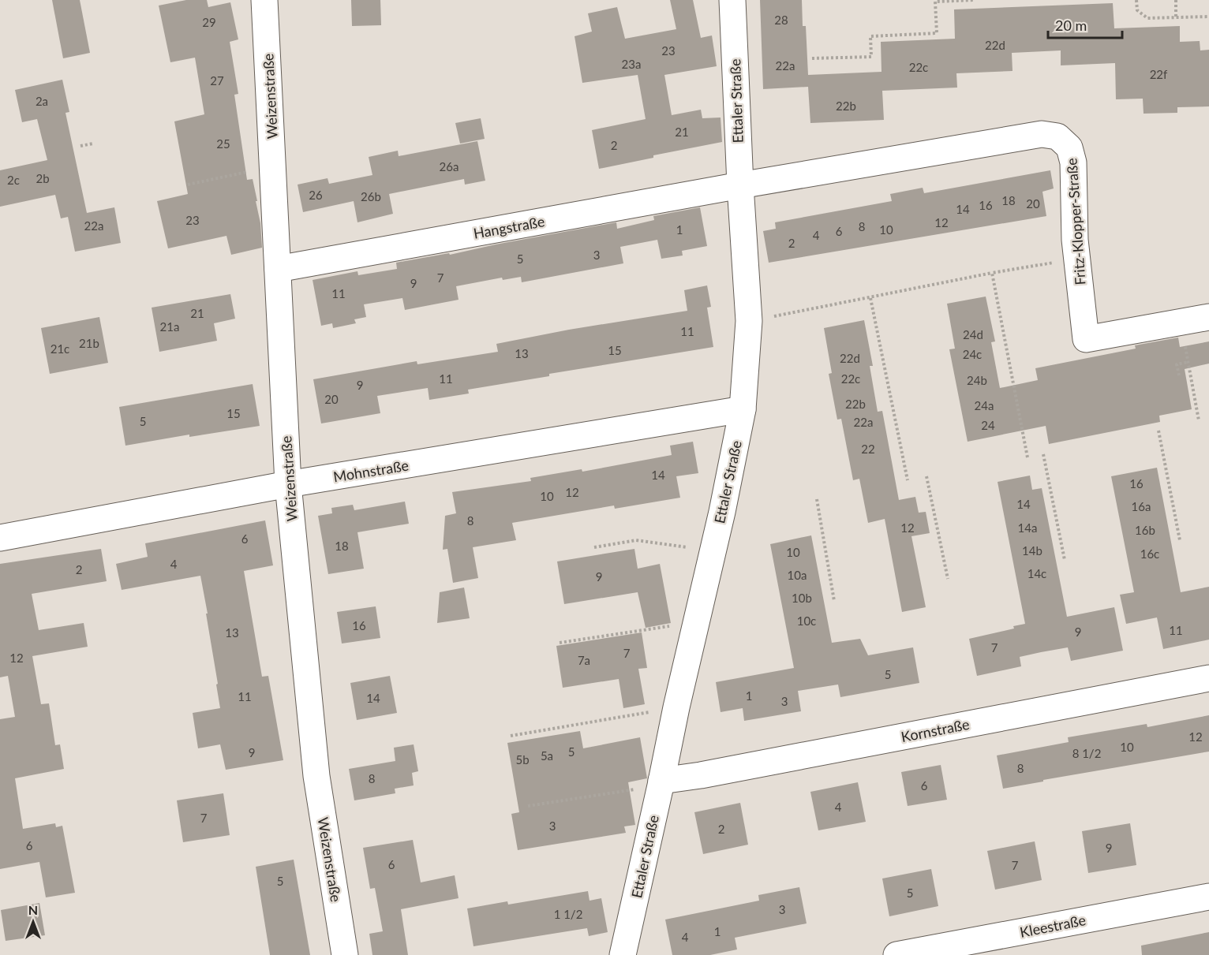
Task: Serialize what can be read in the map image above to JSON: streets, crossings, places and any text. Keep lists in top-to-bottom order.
{
  "streets": {
    "street": [
      "Weizenstraße",
      "Ettaler Straße",
      "Fritz-Klopper-Straße",
      "Hangstraße",
      "Mohnstraße",
      "Kornstraße",
      "Kleestraße"
    ]
  },
  "crossings": [
    ["Weizenstraße", "Hangstraße"],
    ["Weizenstraße", "Mohnstraße"],
    ["Ettaler Straße", "Fritz-Klopper-Straße"],
    ["Ettaler Straße", "Hangstraße"],
    ["Ettaler Straße", "Mohnstraße"],
    ["Ettaler Straße", "Kornstraße"],
    ["Fritz-Klopper-Straße", "Hangstraße"]
  ],
  "house_numbers": [
    "28",
    "29",
    "22d",
    "23",
    "23a",
    "22a",
    "22c",
    "22f",
    "27",
    "2a",
    "22b",
    "21",
    "25",
    "2",
    "26a",
    "2b",
    "2c",
    "26",
    "26b",
    "18",
    "20",
    "16",
    "14",
    "23",
    "12",
    "22a",
    "8",
    "1",
    "10",
    "6",
    "4",
    "2",
    "3",
    "5",
    "7",
    "9",
    "11",
    "21",
    "21a",
    "11",
    "24d",
    "21b",
    "21c",
    "15",
    "13",
    "24c",
    "22d",
    "11",
    "22c",
    "24b",
    "9",
    "20",
    "22b",
    "24a",
    "15",
    "5",
    "22a",
    "24",
    "22",
    "14",
    "16",
    "12",
    "10",
    "14",
    "16a",
    "8",
    "12",
    "14a",
    "16b",
    "6",
    "18",
    "14b",
    "10",
    "16c",
    "4",
    "2",
    "14c",
    "10a",
    "9",
    "10b",
    "10c",
    "16",
    "11",
    "9",
    "13",
    "7",
    "7",
    "12",
    "7a",
    "5",
    "1",
    "11",
    "14",
    "3",
    "12",
    "10",
    "5",
    "9",
    "8 1/2",
    "5a",
    "5b",
    "8",
    "8",
    "6",
    "4",
    "7",
    "3",
    "2",
    "6",
    "9",
    "6",
    "7",
    "5",
    "5",
    "3",
    "1 1/2",
    "1",
    "4"
  ],
  "scale_bar": "20 m",
  "north": "top"
}
